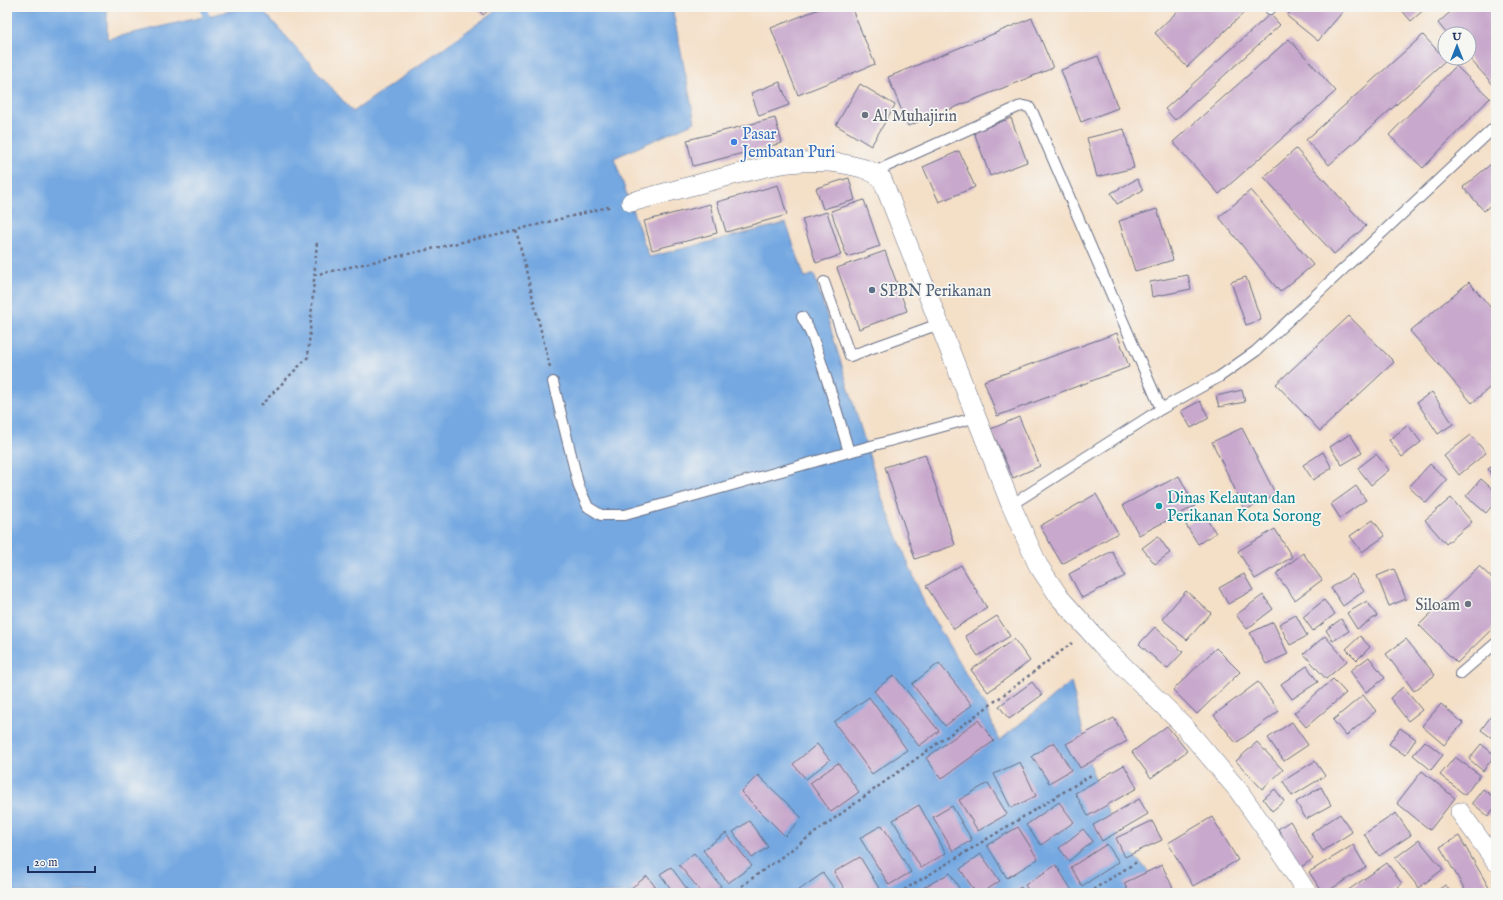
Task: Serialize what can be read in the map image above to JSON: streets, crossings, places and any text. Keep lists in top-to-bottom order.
{
  "places": [
    "Al Muhajirin",
    "Pasar Jembatan Puri",
    "SPBN Perikanan",
    "Dinas Kelautan dan Perikanan Kota Sorong",
    "Siloam"
  ],
  "scale_bar": "20 m",
  "north": "top"
}
